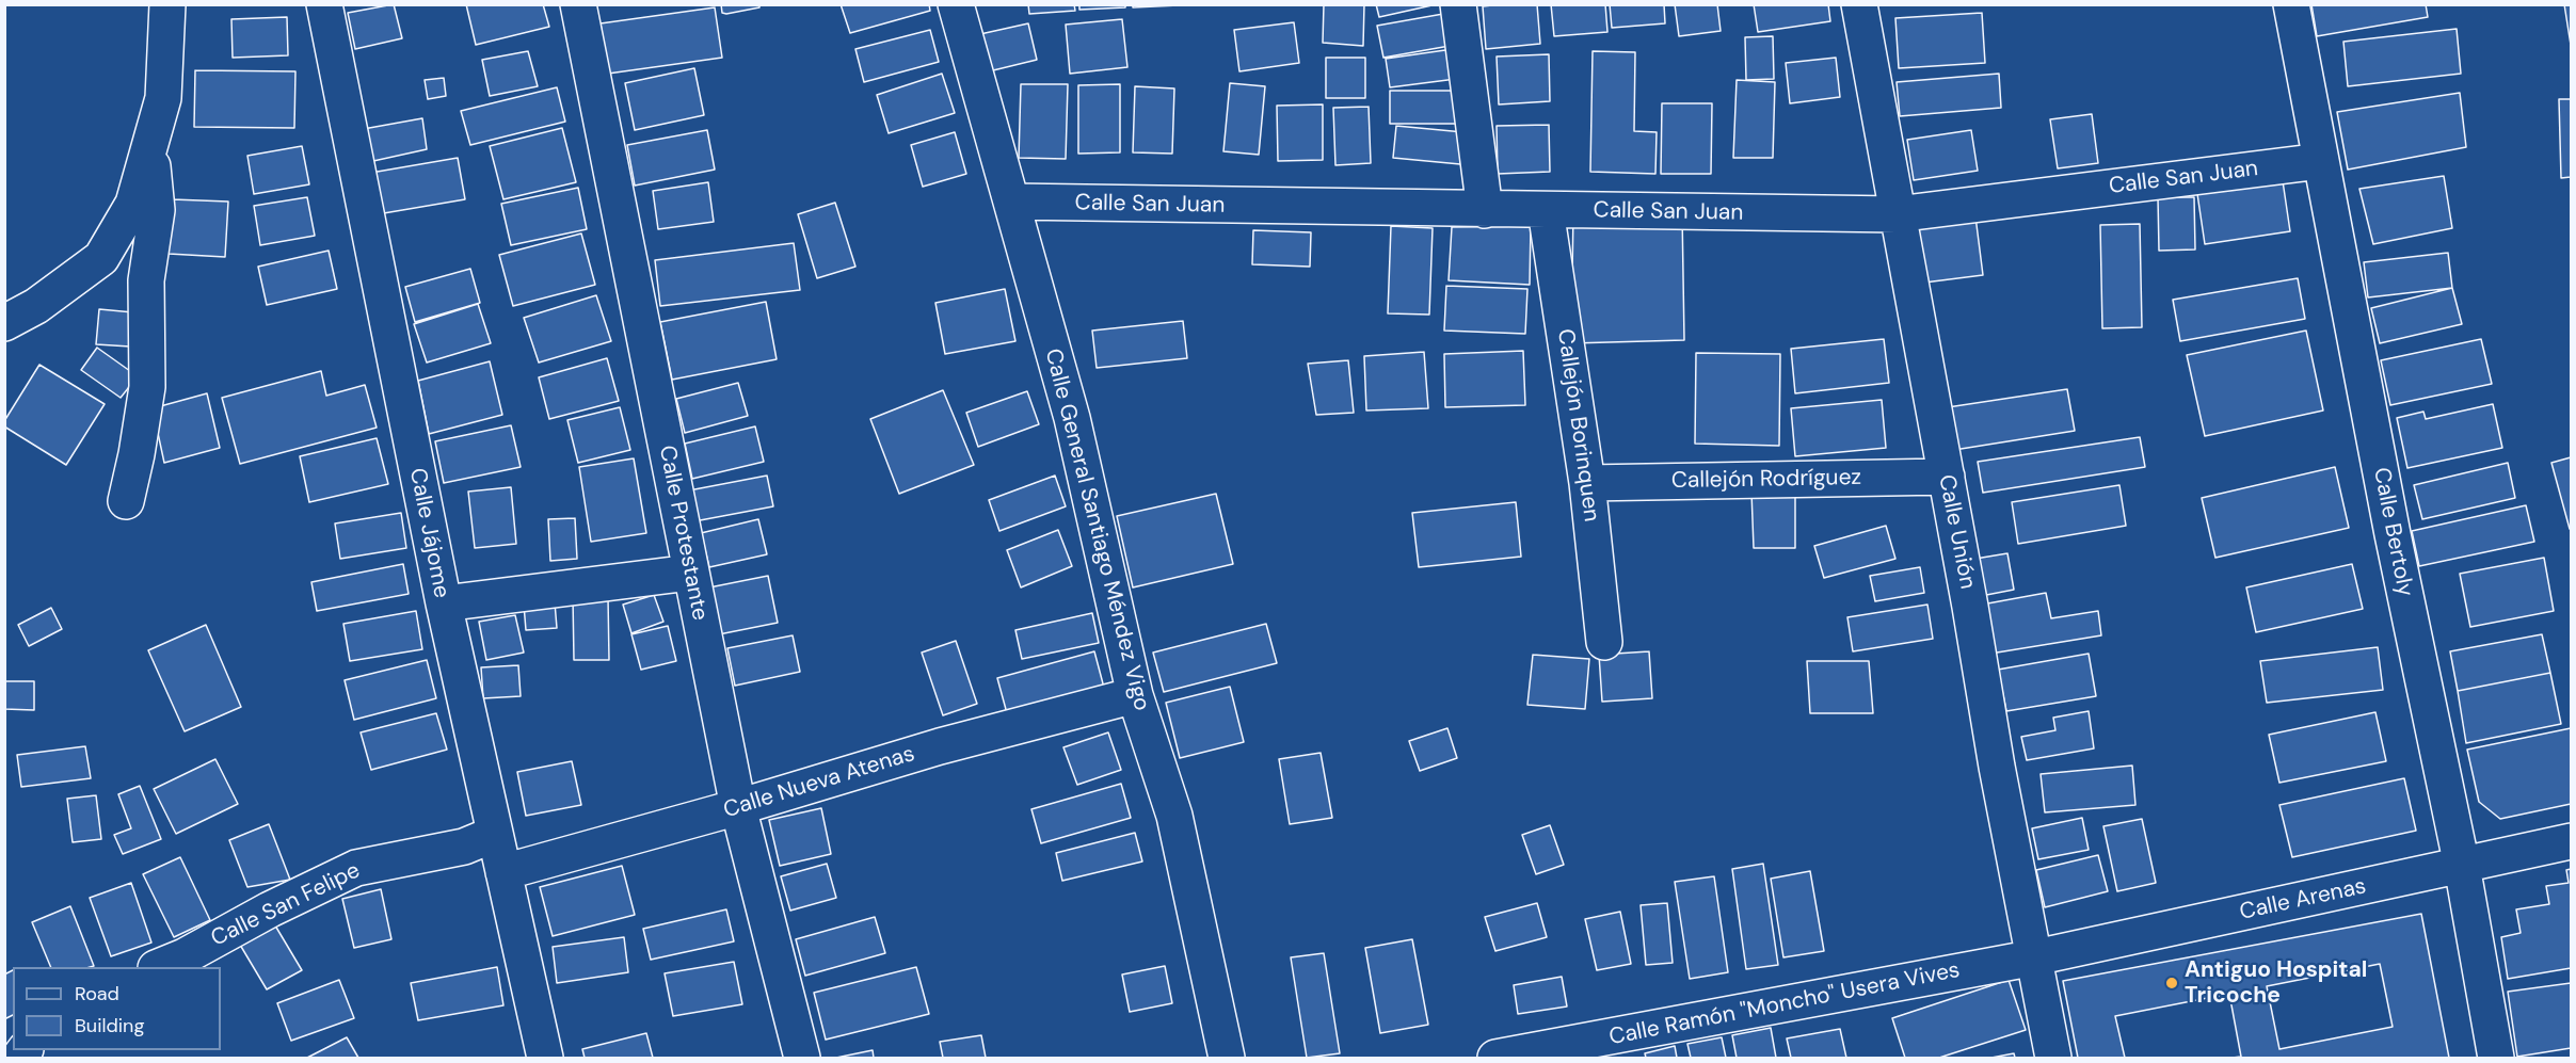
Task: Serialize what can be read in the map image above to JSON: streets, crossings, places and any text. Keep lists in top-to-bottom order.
{
  "streets": {
    "street": [
      "Calle San Juan",
      "Callejón Borinquen",
      "Callejón Rodríguez",
      "Calle General Santiago Méndez Vigo",
      "Calle Unión",
      "Calle Bertoly",
      "Calle Jájome",
      "Calle Protestante",
      "Calle Nueva Atenas",
      "Calle Arenas",
      "Calle San Felipe",
      "Calle Ramón \"Moncho\" Usera Vives"
    ]
  },
  "crossings": [
    ["Calle San Juan", "Callejón Borinquen"],
    ["Calle San Juan", "Calle General Santiago Méndez Vigo"],
    ["Calle San Juan", "Calle Unión"],
    ["Calle San Juan", "Calle Bertoly"],
    ["Callejón Borinquen", "Callejón Rodríguez"],
    ["Callejón Rodríguez", "Calle Unión"],
    ["Calle General Santiago Méndez Vigo", "Calle Nueva Atenas"],
    ["Calle Unión", "Calle Arenas"],
    ["Calle Unión", "Calle Ramón \"Moncho\" Usera Vives"],
    ["Calle Bertoly", "Calle Arenas"],
    ["Calle Jájome", "Calle Nueva Atenas"],
    ["Calle Jájome", "Calle San Felipe"],
    ["Calle Protestante", "Calle Nueva Atenas"],
    ["Calle Arenas", "Calle Ramón \"Moncho\" Usera Vives"]
  ],
  "places": ["Antiguo Hospital Tricoche"],
  "legend": ["Road", "Building"]
}
